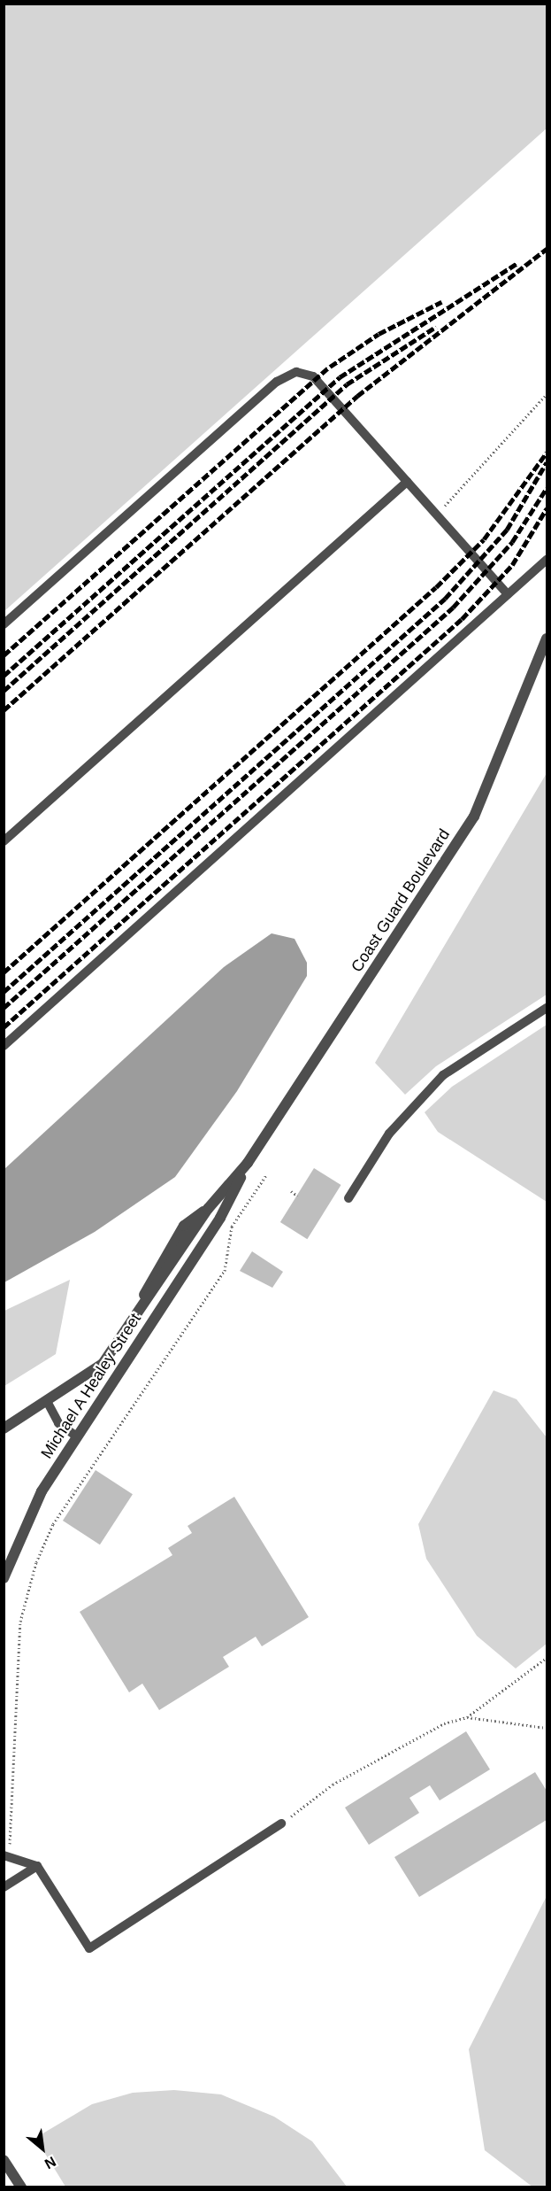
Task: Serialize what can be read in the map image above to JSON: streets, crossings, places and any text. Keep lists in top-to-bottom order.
{
  "streets": {
    "street": ["Coast Guard Boulevard", "Michael A Healey Street"]
  },
  "crossings": [
    ["Coast Guard Boulevard", "Michael A Healey Street"]
  ],
  "north": "bottom right"
}
